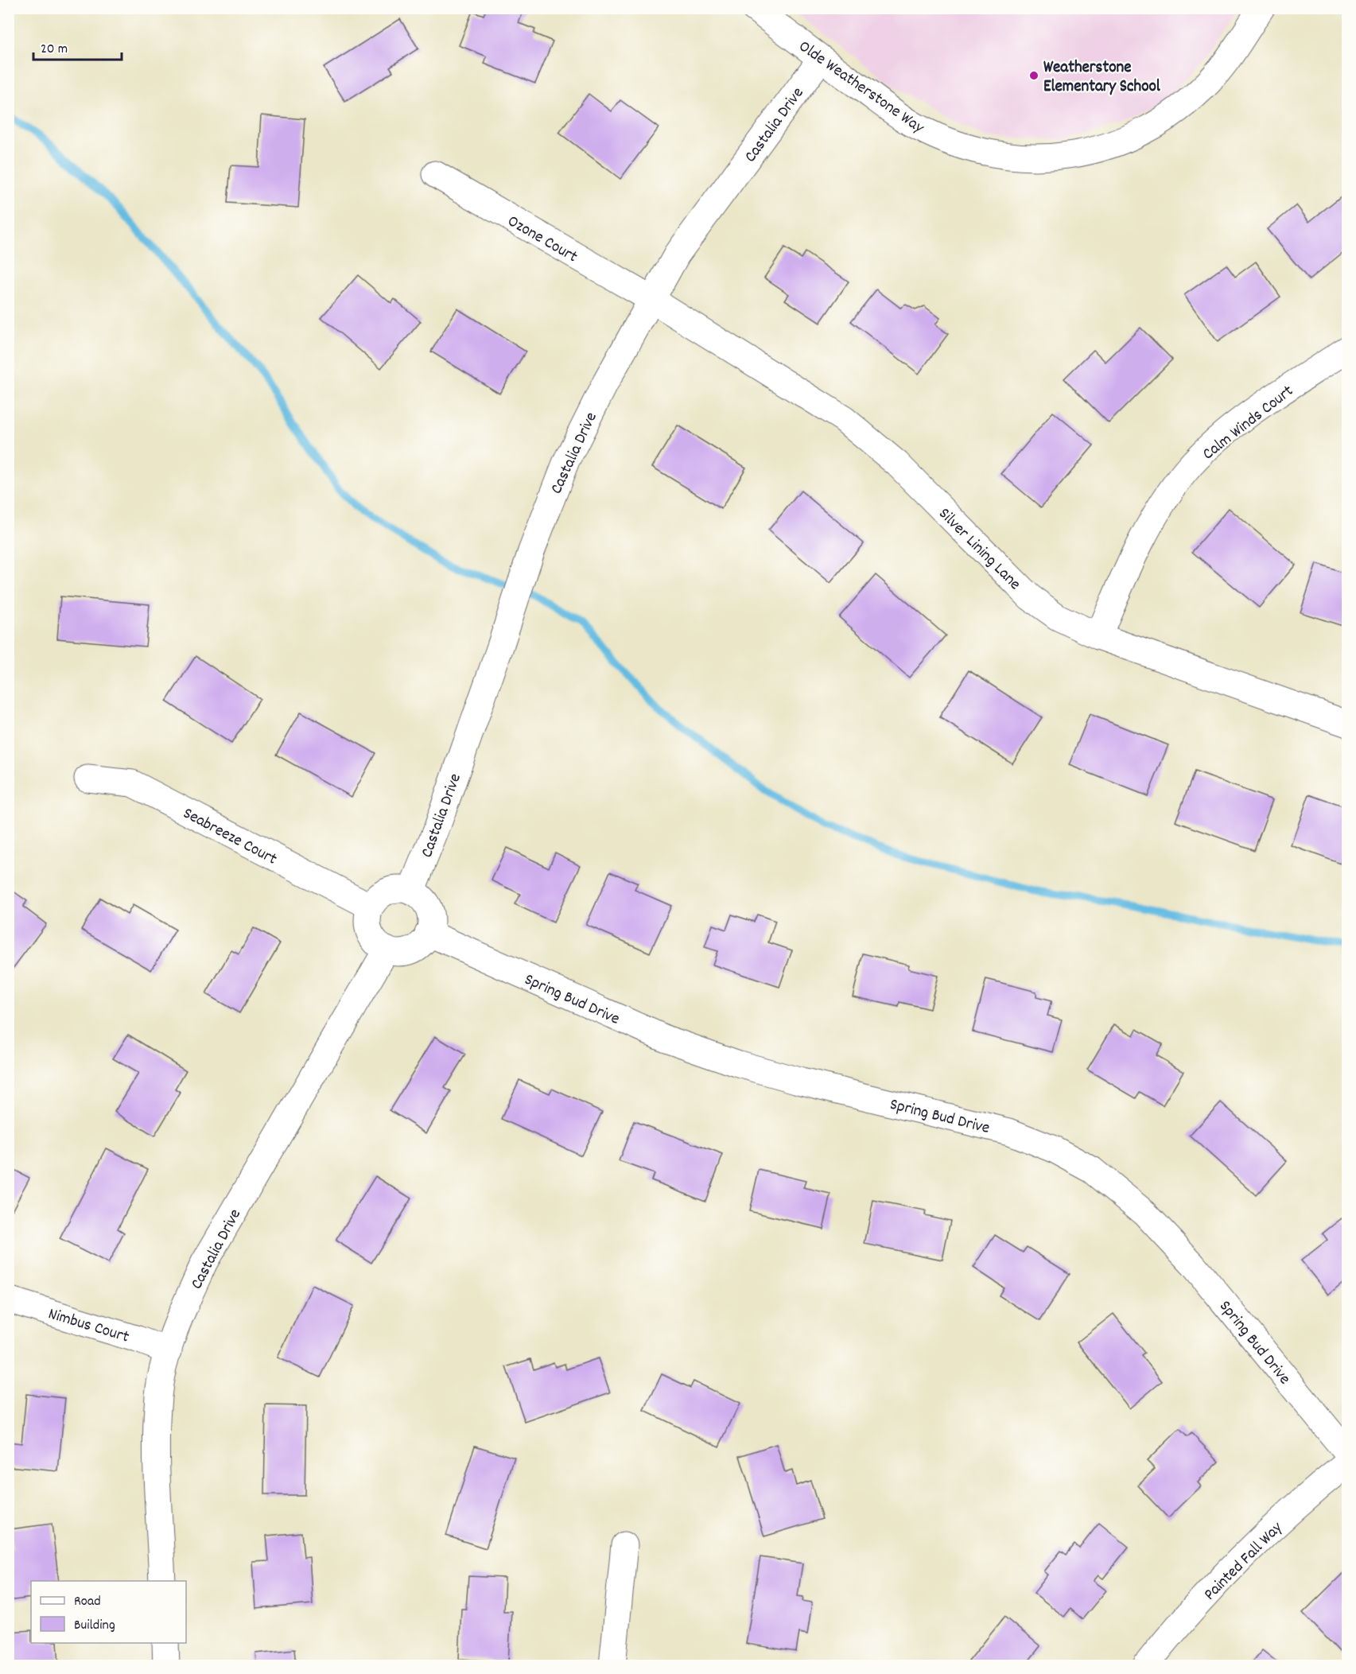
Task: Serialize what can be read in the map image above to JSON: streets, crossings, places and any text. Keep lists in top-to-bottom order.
{
  "streets": {
    "street": [
      "Olde Weatherstone Way",
      "Castalia Drive",
      "Ozone Court",
      "Calm Winds Court",
      "Silver Lining Lane",
      "Seabreeze Court",
      "Spring Bud Drive",
      "Nimbus Court",
      "Painted Fall Way"
    ]
  },
  "crossings": [
    ["Olde Weatherstone Way", "Castalia Drive"],
    ["Castalia Drive", "Ozone Court"],
    ["Castalia Drive", "Silver Lining Lane"],
    ["Castalia Drive", "Seabreeze Court"],
    ["Castalia Drive", "Spring Bud Drive"],
    ["Castalia Drive", "Nimbus Court"],
    ["Ozone Court", "Silver Lining Lane"],
    ["Calm Winds Court", "Silver Lining Lane"],
    ["Seabreeze Court", "Spring Bud Drive"]
  ],
  "places": ["Weatherstone Elementary School"],
  "legend": ["Road", "Building"],
  "scale_bar": "20 m"
}
